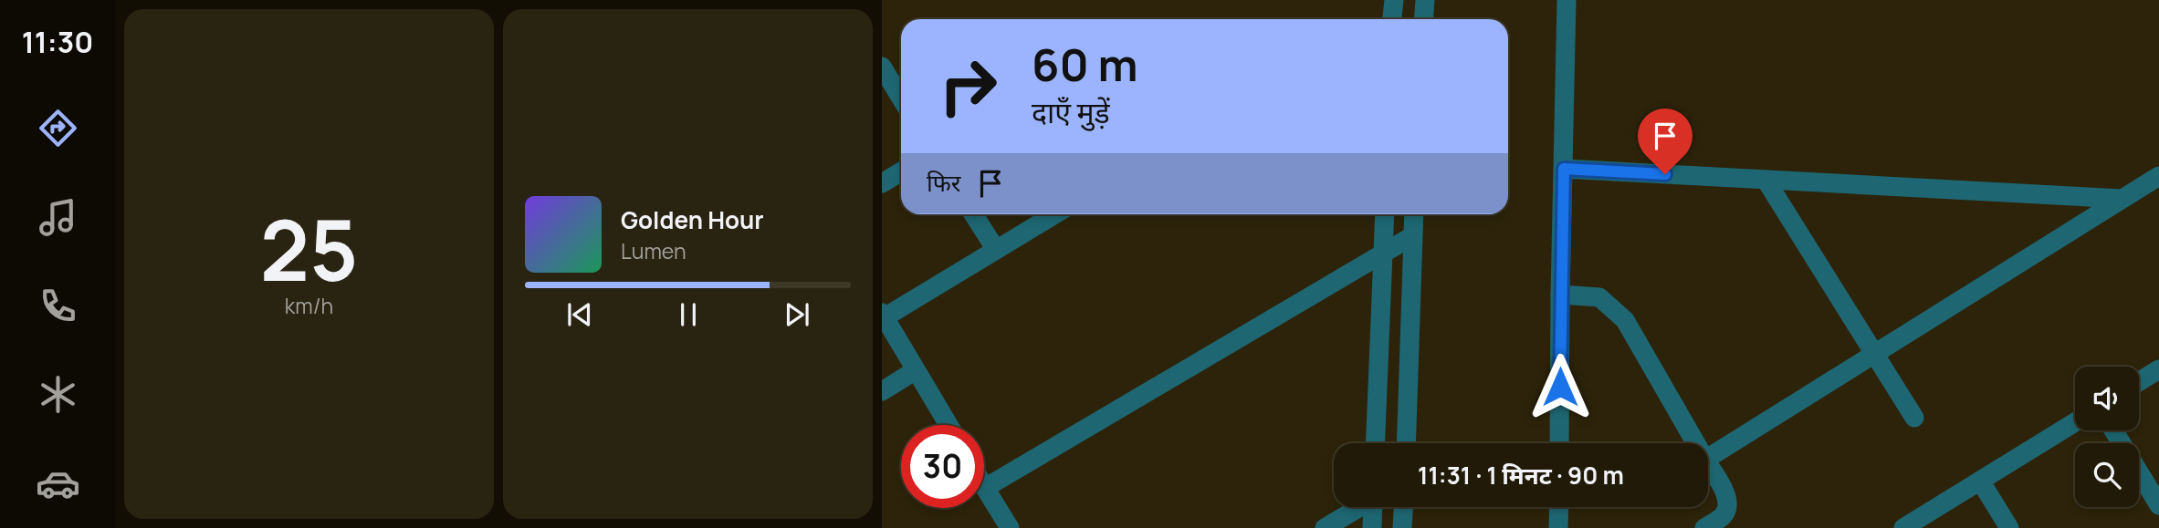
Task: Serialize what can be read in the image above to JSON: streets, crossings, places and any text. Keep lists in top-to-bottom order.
{
  "page": {
    "tabs": "11:30",
    "tile": ["25", "km/h"],
    "turn": ["60 m", "दाएँ मुड़ें"],
    "then": "फिर",
    "song": ["Golden Hour", "Lumen"],
    "limit": "30",
    "trip": "11:31 · 1 मिनट · 90 m"
  }
}
